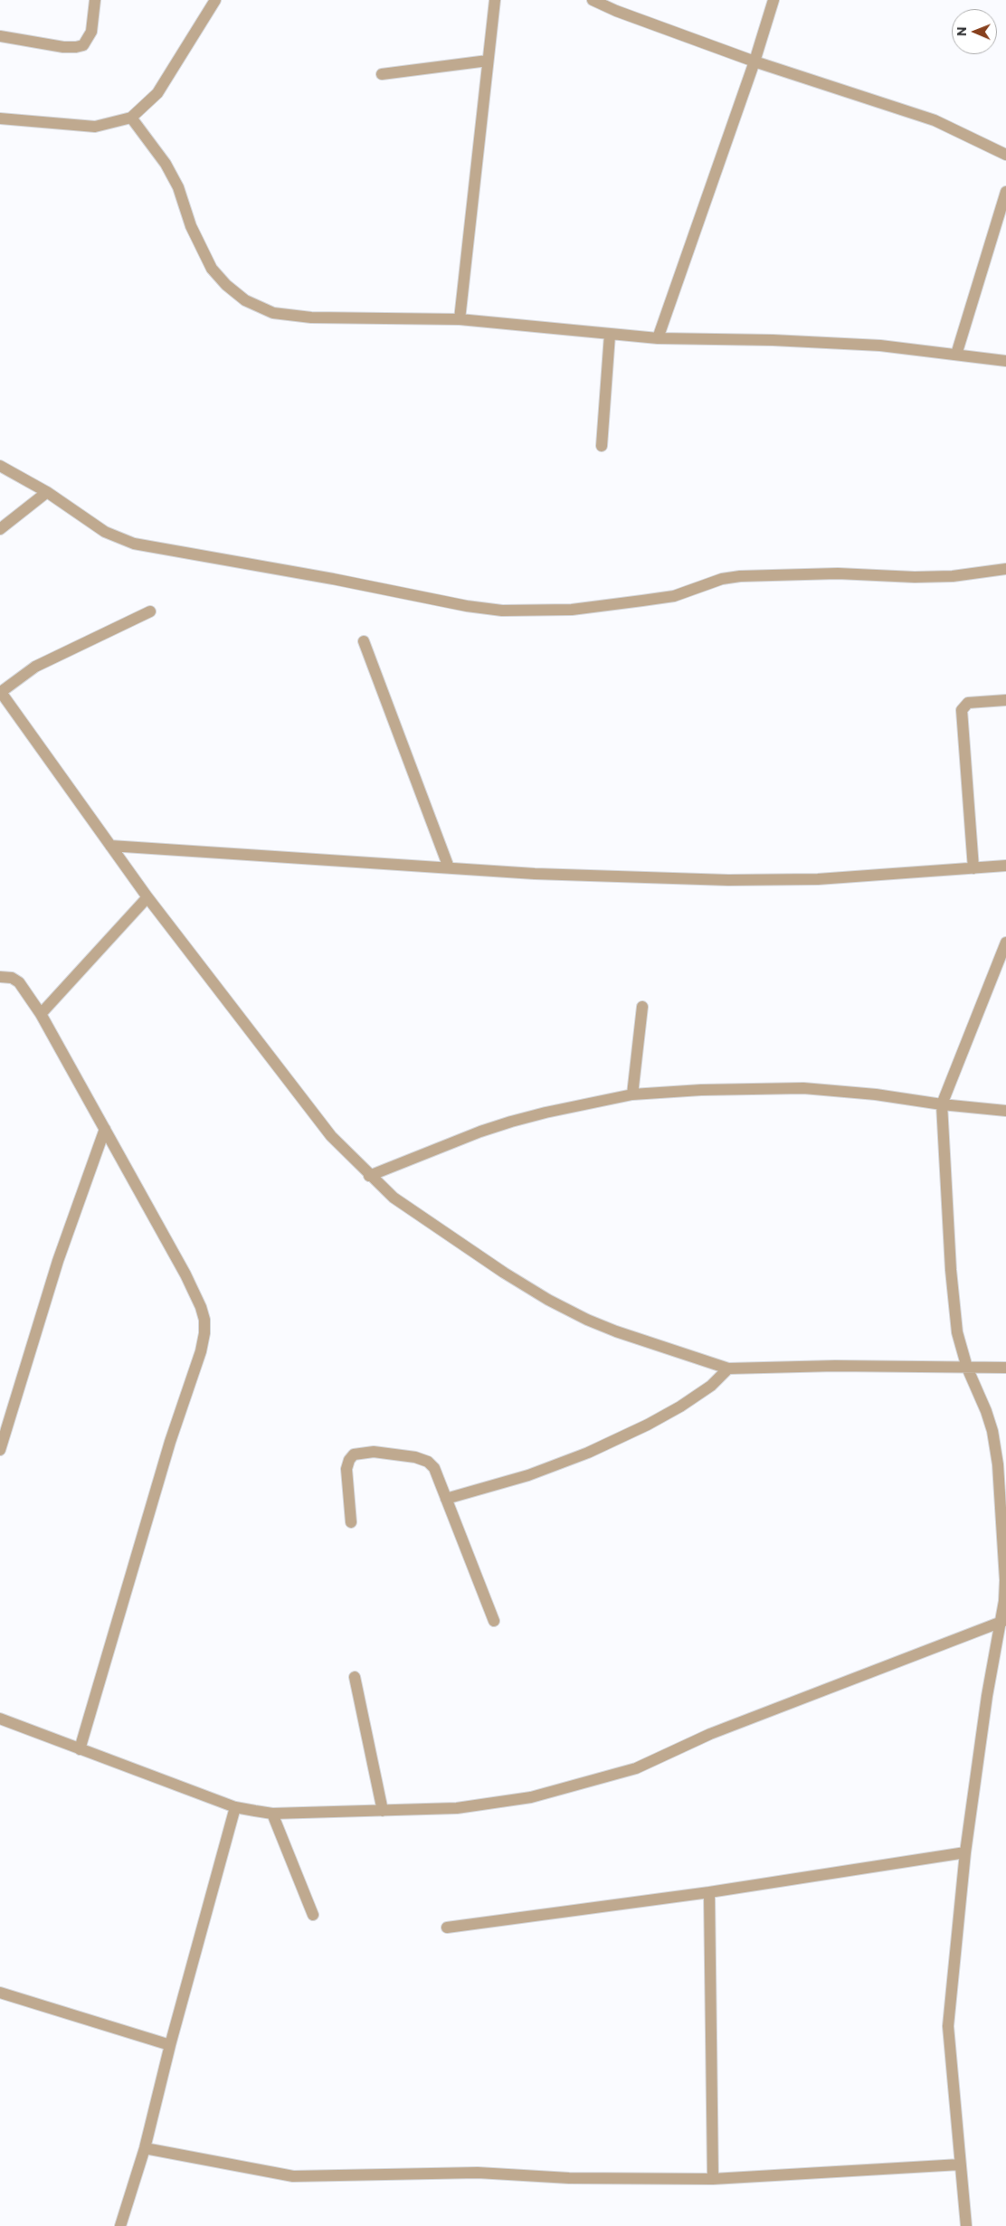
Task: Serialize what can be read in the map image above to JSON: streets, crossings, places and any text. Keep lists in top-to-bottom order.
{
  "north": "left"
}
